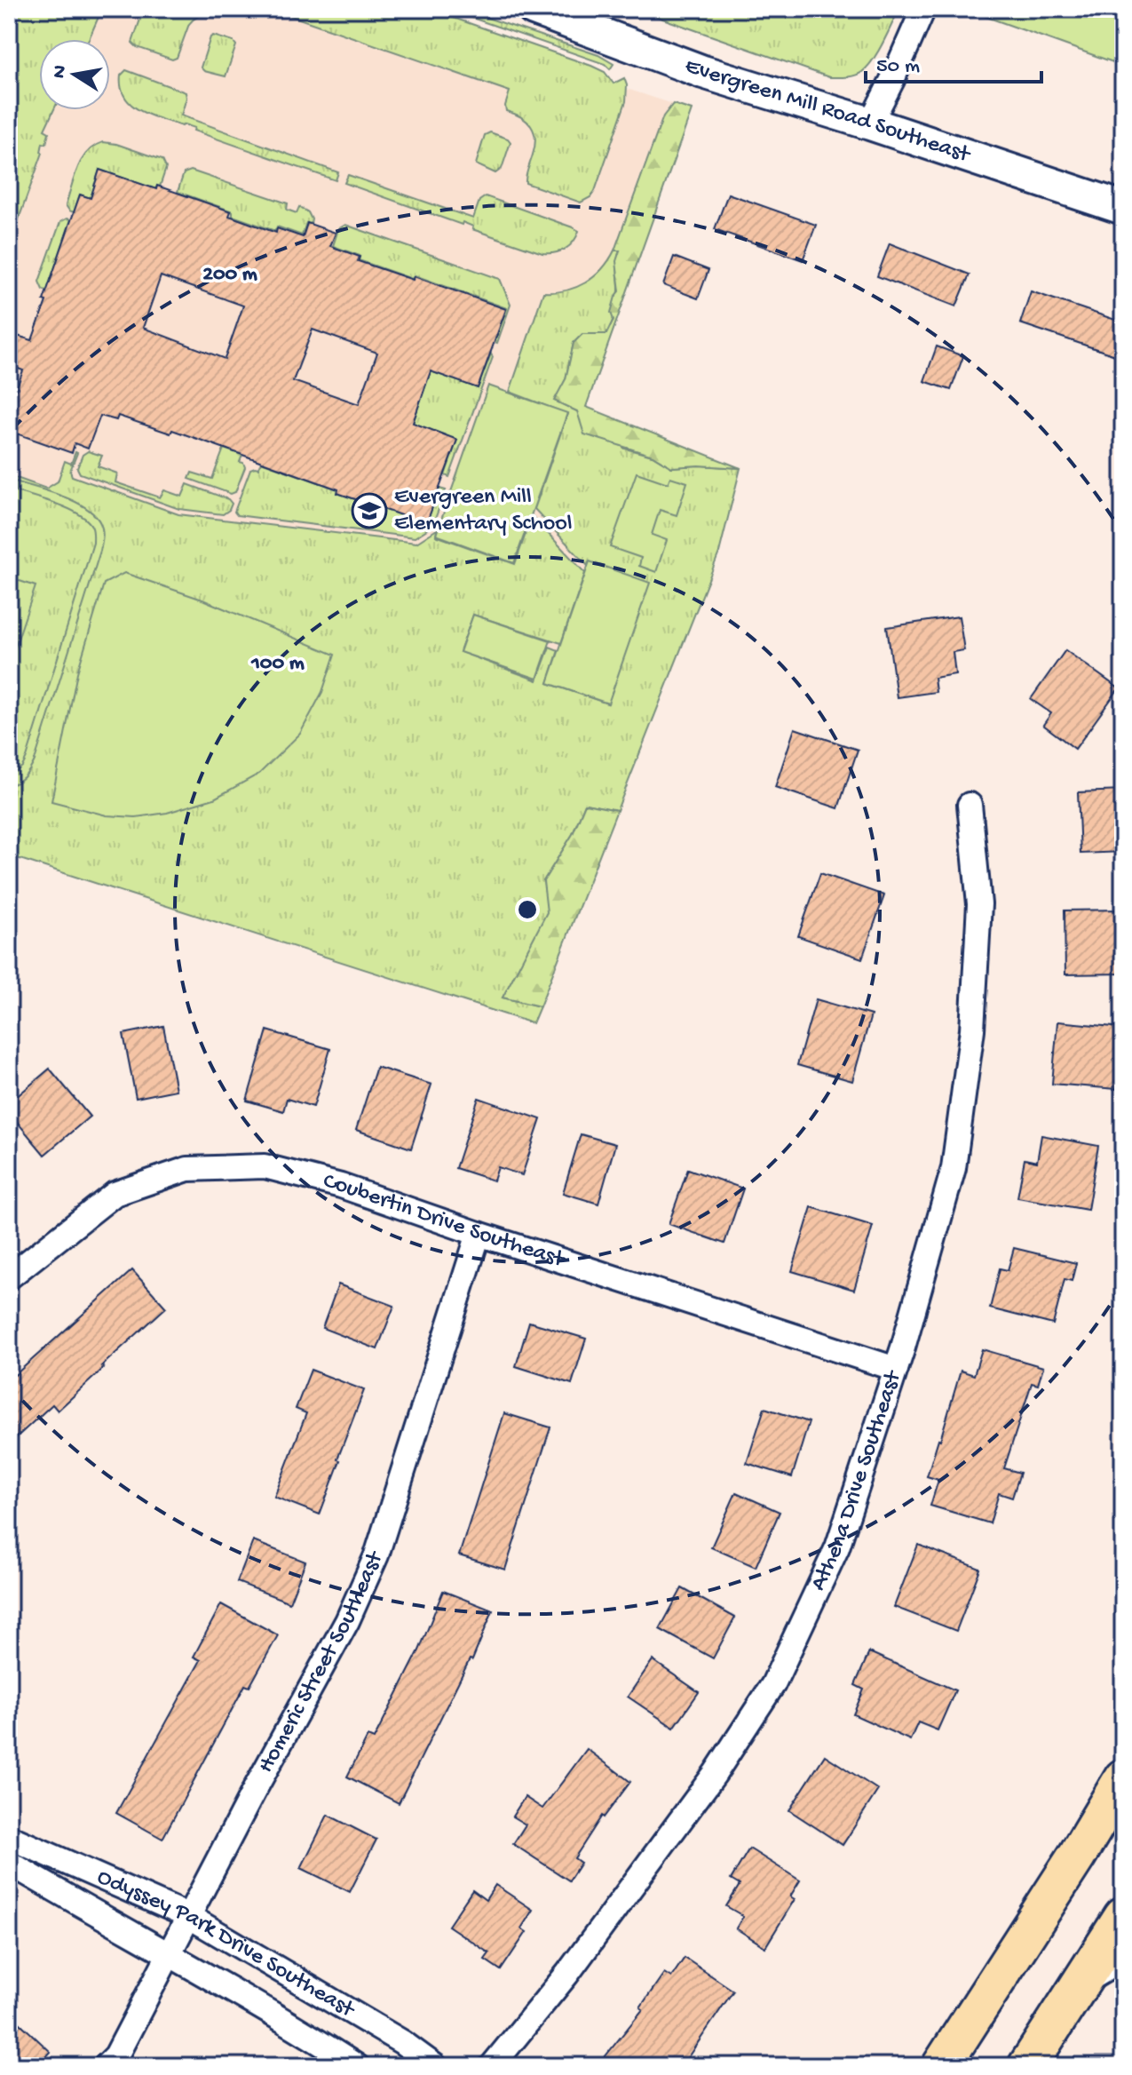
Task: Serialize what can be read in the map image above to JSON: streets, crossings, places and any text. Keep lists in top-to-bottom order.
{
  "streets": {
    "main road": ["Evergreen Mill Road Southeast"],
    "street": [
      "Coubertin Drive Southeast",
      "Athena Drive Southeast",
      "Homeric Street Southeast",
      "Odyssey Park Drive Southeast"
    ]
  },
  "crossings": [
    ["Coubertin Drive Southeast", "Athena Drive Southeast"],
    ["Coubertin Drive Southeast", "Homeric Street Southeast"],
    ["Homeric Street Southeast", "Odyssey Park Drive Southeast"]
  ],
  "places": {
    "school or university": ["Evergreen Mill Elementary School"]
  },
  "scale_bar": "50 m",
  "north": "left",
  "rings": ["200 m", "100 m"]
}
